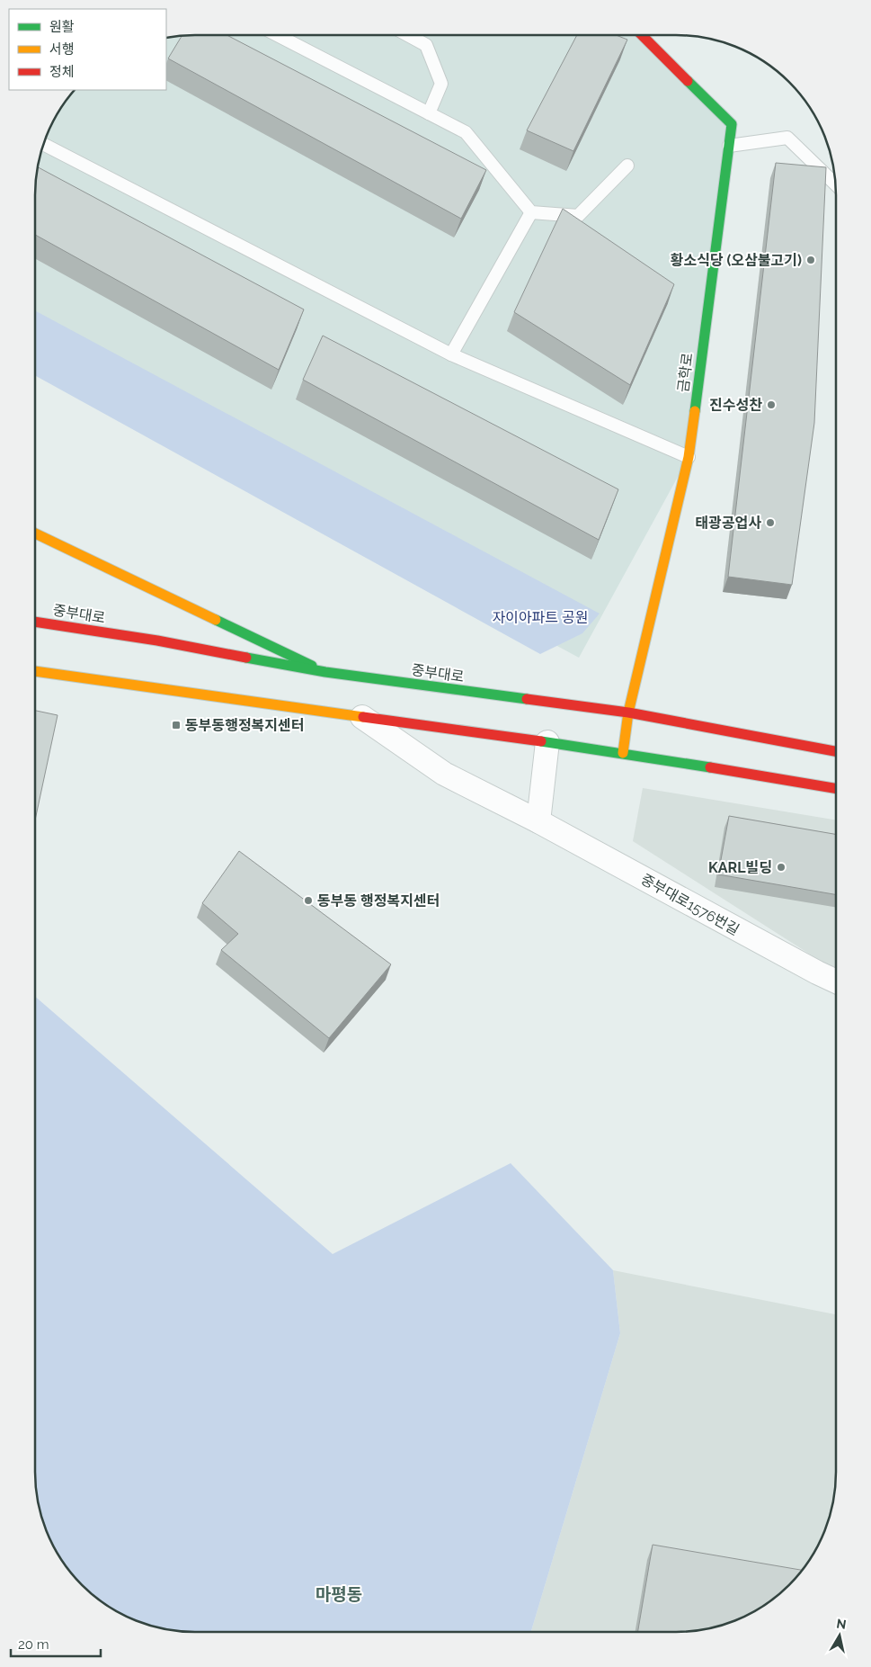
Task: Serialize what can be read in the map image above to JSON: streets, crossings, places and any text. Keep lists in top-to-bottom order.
{
  "streets": {
    "main road": ["금학로", "중부대로"],
    "street": ["중부대로1576번길"]
  },
  "crossings": [
    ["금학로", "중부대로"]
  ],
  "districts": ["마평동"],
  "parks": ["자이아파트 공원"],
  "places": {
    "other": [
      "황소식당 (오삼불고기)",
      "진수성찬",
      "태광공업사",
      "KARL빌딩",
      "동부동 행정복지센터"
    ],
    "transit": ["동부동행정복지센터"]
  },
  "legend": ["원활", "서행", "정체"],
  "scale_bar": "20 m",
  "north": "top"
}
